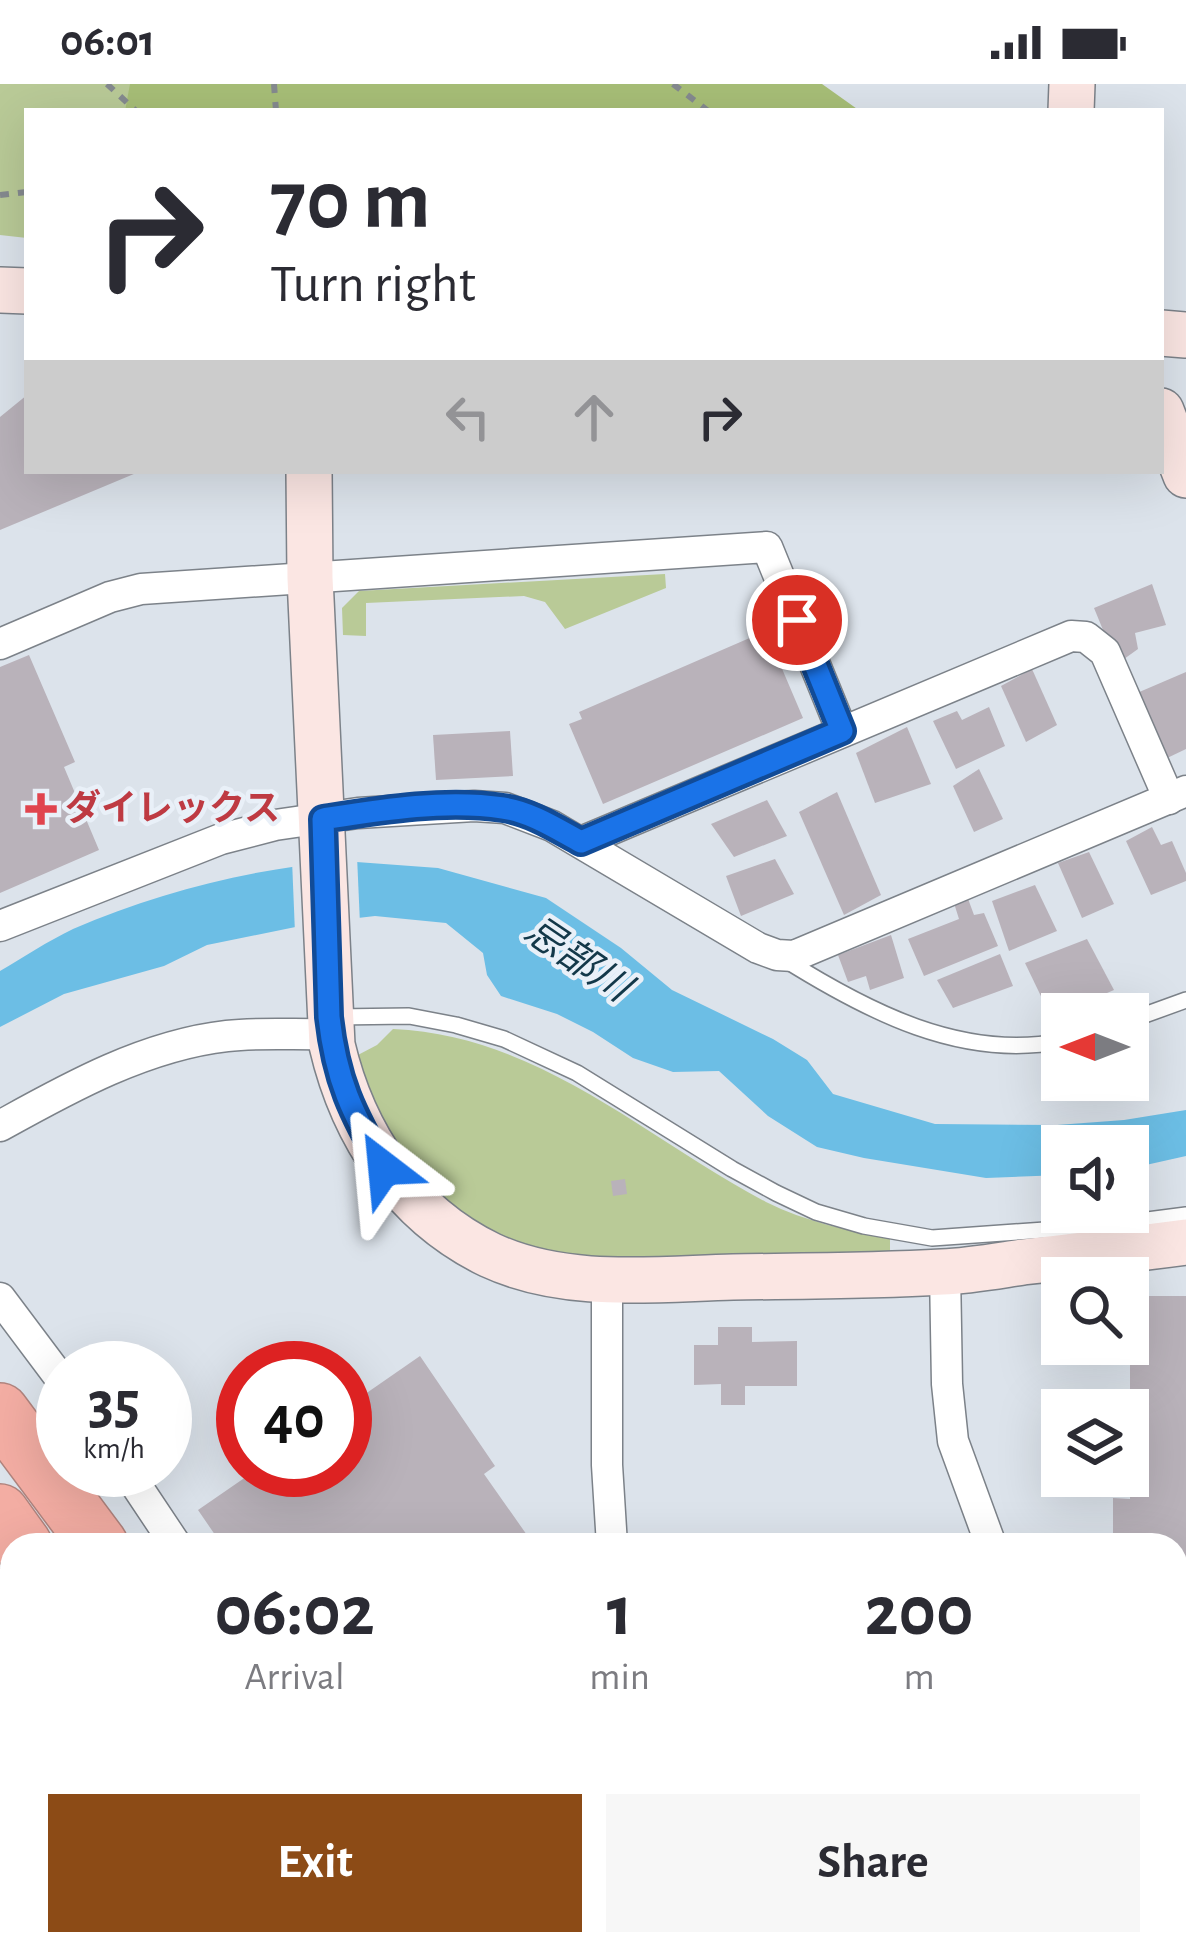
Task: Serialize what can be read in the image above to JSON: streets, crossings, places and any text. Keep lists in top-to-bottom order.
{
  "water": ["忌部川"],
  "places": {
    "health": ["ダイレックス"]
  },
  "north": "left",
  "page": {
    "status": "06:01",
    "turn": ["70 m", "Turn right"],
    "speed": "35 km/h",
    "limit": "40",
    "eta": [
      "06:02",
      "Arrival",
      "1",
      "min",
      "200",
      "m"
    ],
    "buttons": ["Exit", "Share"]
  }
}
